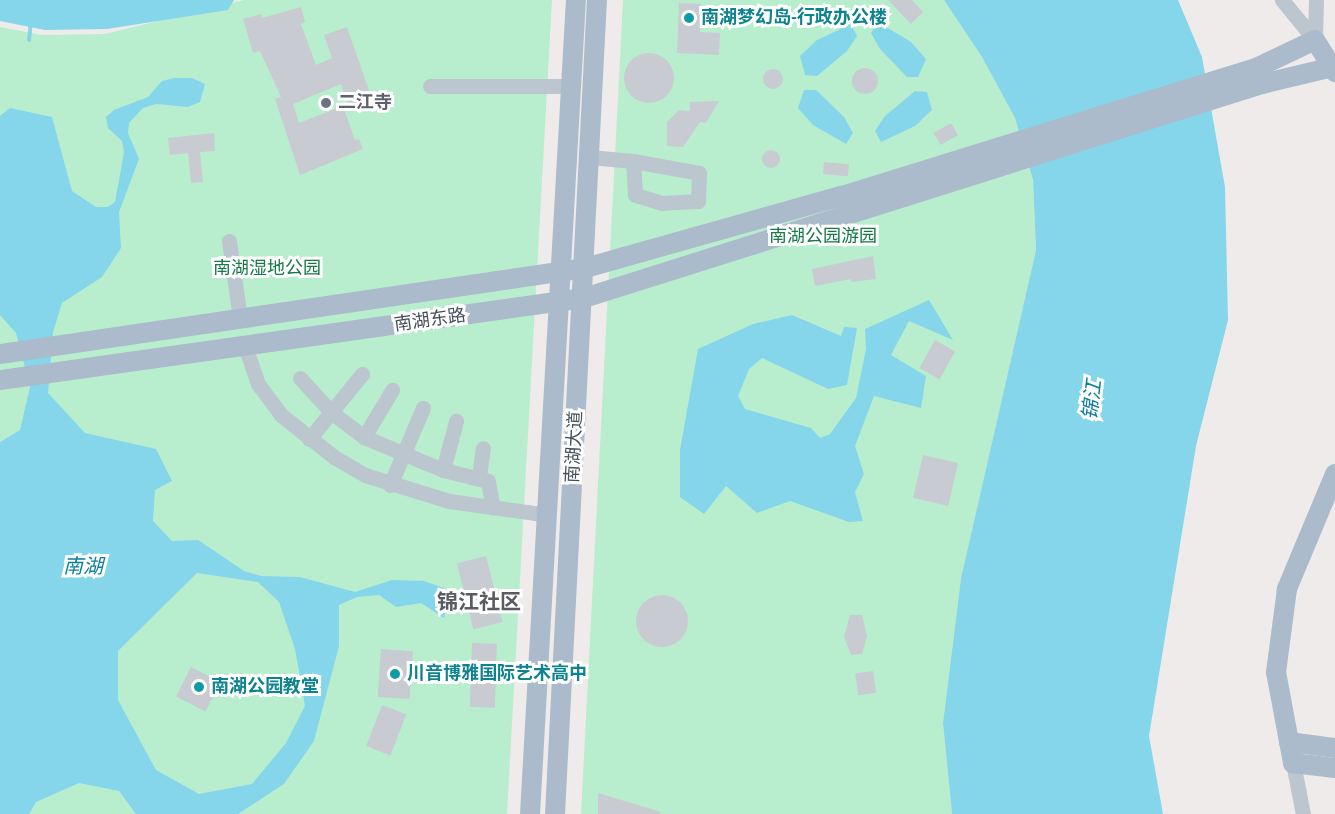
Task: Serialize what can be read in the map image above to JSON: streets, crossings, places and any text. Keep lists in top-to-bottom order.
{
  "streets": {
    "main road": ["南湖东路", "南湖大道"]
  },
  "crossings": [
    ["南湖东路", "南湖大道"]
  ],
  "districts": ["锦江社区"],
  "water": ["锦江", "南湖"],
  "parks": ["南湖公园游园", "南湖湿地公园"],
  "places": [
    "南湖梦幻岛-行政办公楼",
    "二江寺",
    "川音博雅国际艺术高中",
    "南湖公园教堂"
  ]
}
